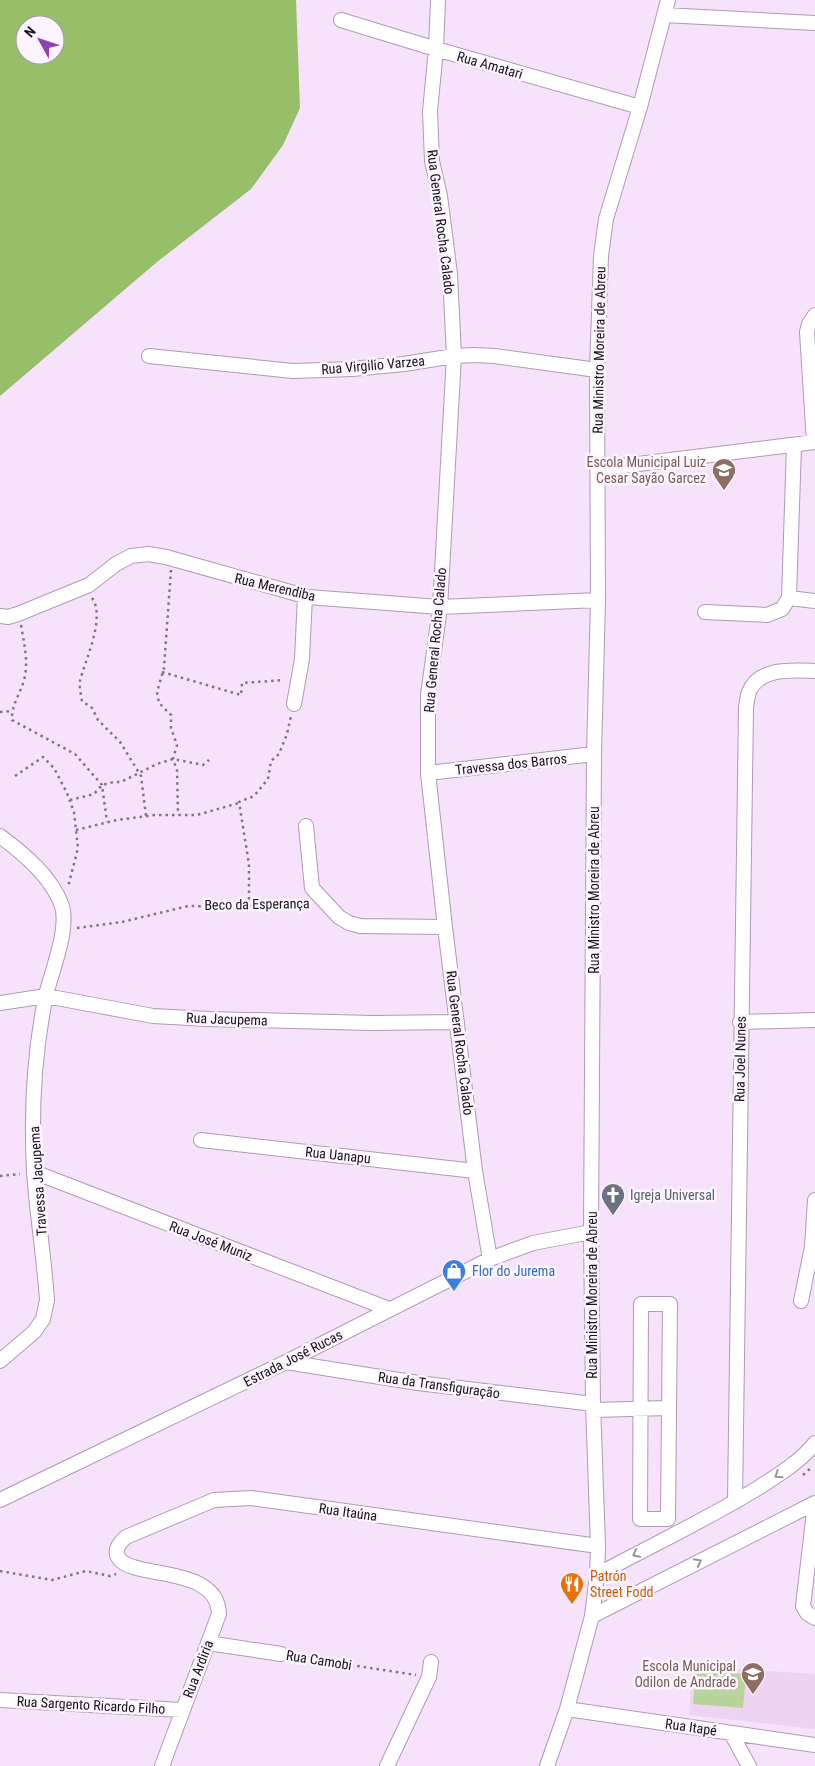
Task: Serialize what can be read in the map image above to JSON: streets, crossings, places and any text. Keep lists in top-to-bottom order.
{
  "streets": {
    "street": [
      "Rua Amatari",
      "Rua General Rocha Calado",
      "Rua Ministro Moreira de Abreu",
      "Rua Virgilio Varzea",
      "Rua Merendiba",
      "Travessa dos Barros",
      "Beco da Esperança",
      "Rua Jacupema",
      "Rua Joel Nunes",
      "Rua Uanapu",
      "Travessa Jacupema",
      "Rua José Muniz",
      "Estrada José Rucas",
      "Rua da Transfiguração",
      "Rua Itaúna",
      "Rua Camobi",
      "Rua Ardiria",
      "Rua Sargento Ricardo Filho",
      "Rua Itapé"
    ]
  },
  "crossings": [
    ["Rua Amatari", "Rua General Rocha Calado"],
    ["Rua Amatari", "Rua Ministro Moreira de Abreu"],
    ["Rua General Rocha Calado", "Rua Virgilio Varzea"],
    ["Rua General Rocha Calado", "Rua Merendiba"],
    ["Rua General Rocha Calado", "Travessa dos Barros"],
    ["Rua General Rocha Calado", "Beco da Esperança"],
    ["Rua General Rocha Calado", "Rua Jacupema"],
    ["Rua General Rocha Calado", "Rua Uanapu"],
    ["Rua General Rocha Calado", "Estrada José Rucas"],
    ["Rua Ministro Moreira de Abreu", "Rua Virgilio Varzea"],
    ["Rua Ministro Moreira de Abreu", "Rua Merendiba"],
    ["Rua Ministro Moreira de Abreu", "Travessa dos Barros"],
    ["Rua Ministro Moreira de Abreu", "Estrada José Rucas"],
    ["Rua Ministro Moreira de Abreu", "Rua da Transfiguração"],
    ["Rua Ministro Moreira de Abreu", "Rua Itaúna"],
    ["Rua Ministro Moreira de Abreu", "Rua Itapé"],
    ["Beco da Esperança", "Travessa Jacupema"],
    ["Rua Jacupema", "Travessa Jacupema"],
    ["Travessa Jacupema", "Rua José Muniz"],
    ["Rua José Muniz", "Estrada José Rucas"],
    ["Estrada José Rucas", "Rua da Transfiguração"],
    ["Rua Itaúna", "Rua Ardiria"],
    ["Rua Camobi", "Rua Ardiria"],
    ["Rua Ardiria", "Rua Sargento Ricardo Filho"]
  ],
  "places": {
    "school or university": ["Escola Municipal Luiz Cesar Sayão Garcez", "Escola Municipal Odilon de Andrade"],
    "church": ["Igreja Universal"],
    "shop": ["Flor do Jurema"],
    "restaurant": ["Patrón Street Fodd"]
  },
  "north": "top left"
}
